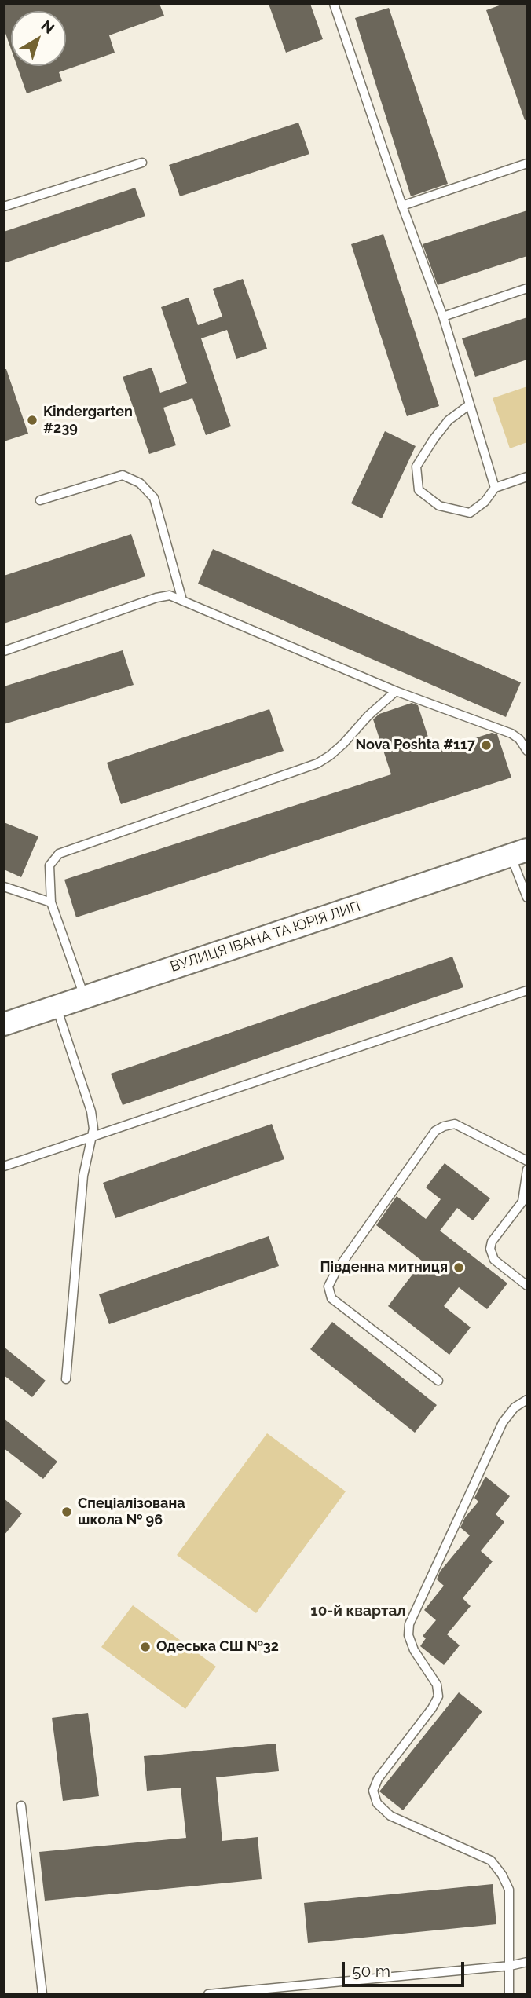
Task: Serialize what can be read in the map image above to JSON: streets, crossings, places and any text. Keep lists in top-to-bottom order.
{
  "streets": {
    "street": ["ВУЛИЦЯ ІВАНА ТА ЮРІЯ ЛИП"]
  },
  "districts": ["10-й квартал"],
  "places": [
    "Kindergarten #239",
    "Nova Poshta #117",
    "Південна митниця",
    "Спеціалізована школа № 96",
    "Одеська СШ №32"
  ],
  "scale_bar": "50 m",
  "north": "top right"
}
